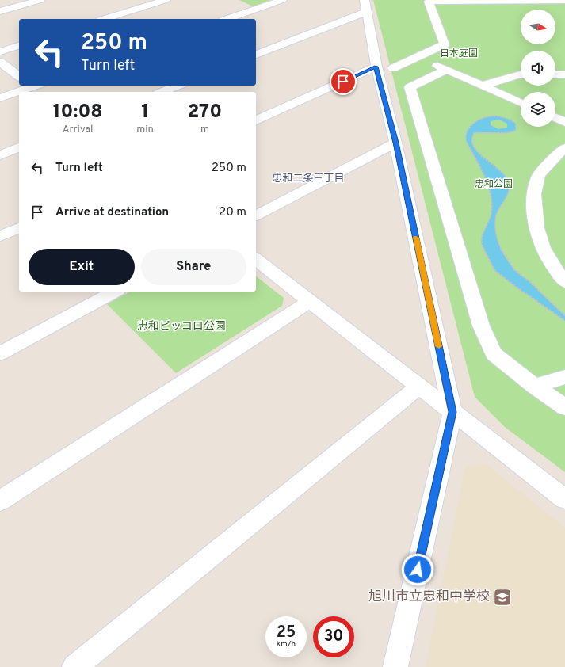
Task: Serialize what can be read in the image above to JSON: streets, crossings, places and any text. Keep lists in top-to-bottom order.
{
  "districts": ["忠和二条三丁目"],
  "parks": ["日本庭園", "忠和公園", "忠和ピッコロ公園"],
  "places": {
    "school or university": ["旭川市立忠和中学校"]
  },
  "north": "right",
  "page": {
    "turn": ["250 m", "Turn left"],
    "eta": [
      "10:08",
      "Arrival",
      "1",
      "min",
      "270",
      "m"
    ],
    "list": [
      {
        "name": "Turn left",
        "value": "250 m"
      },
      {
        "name": "Arrive at destination",
        "value": "20 m"
      }
    ],
    "buttons": ["Exit", "Share"],
    "speed": "25 km/h",
    "limit": "30"
  }
}
